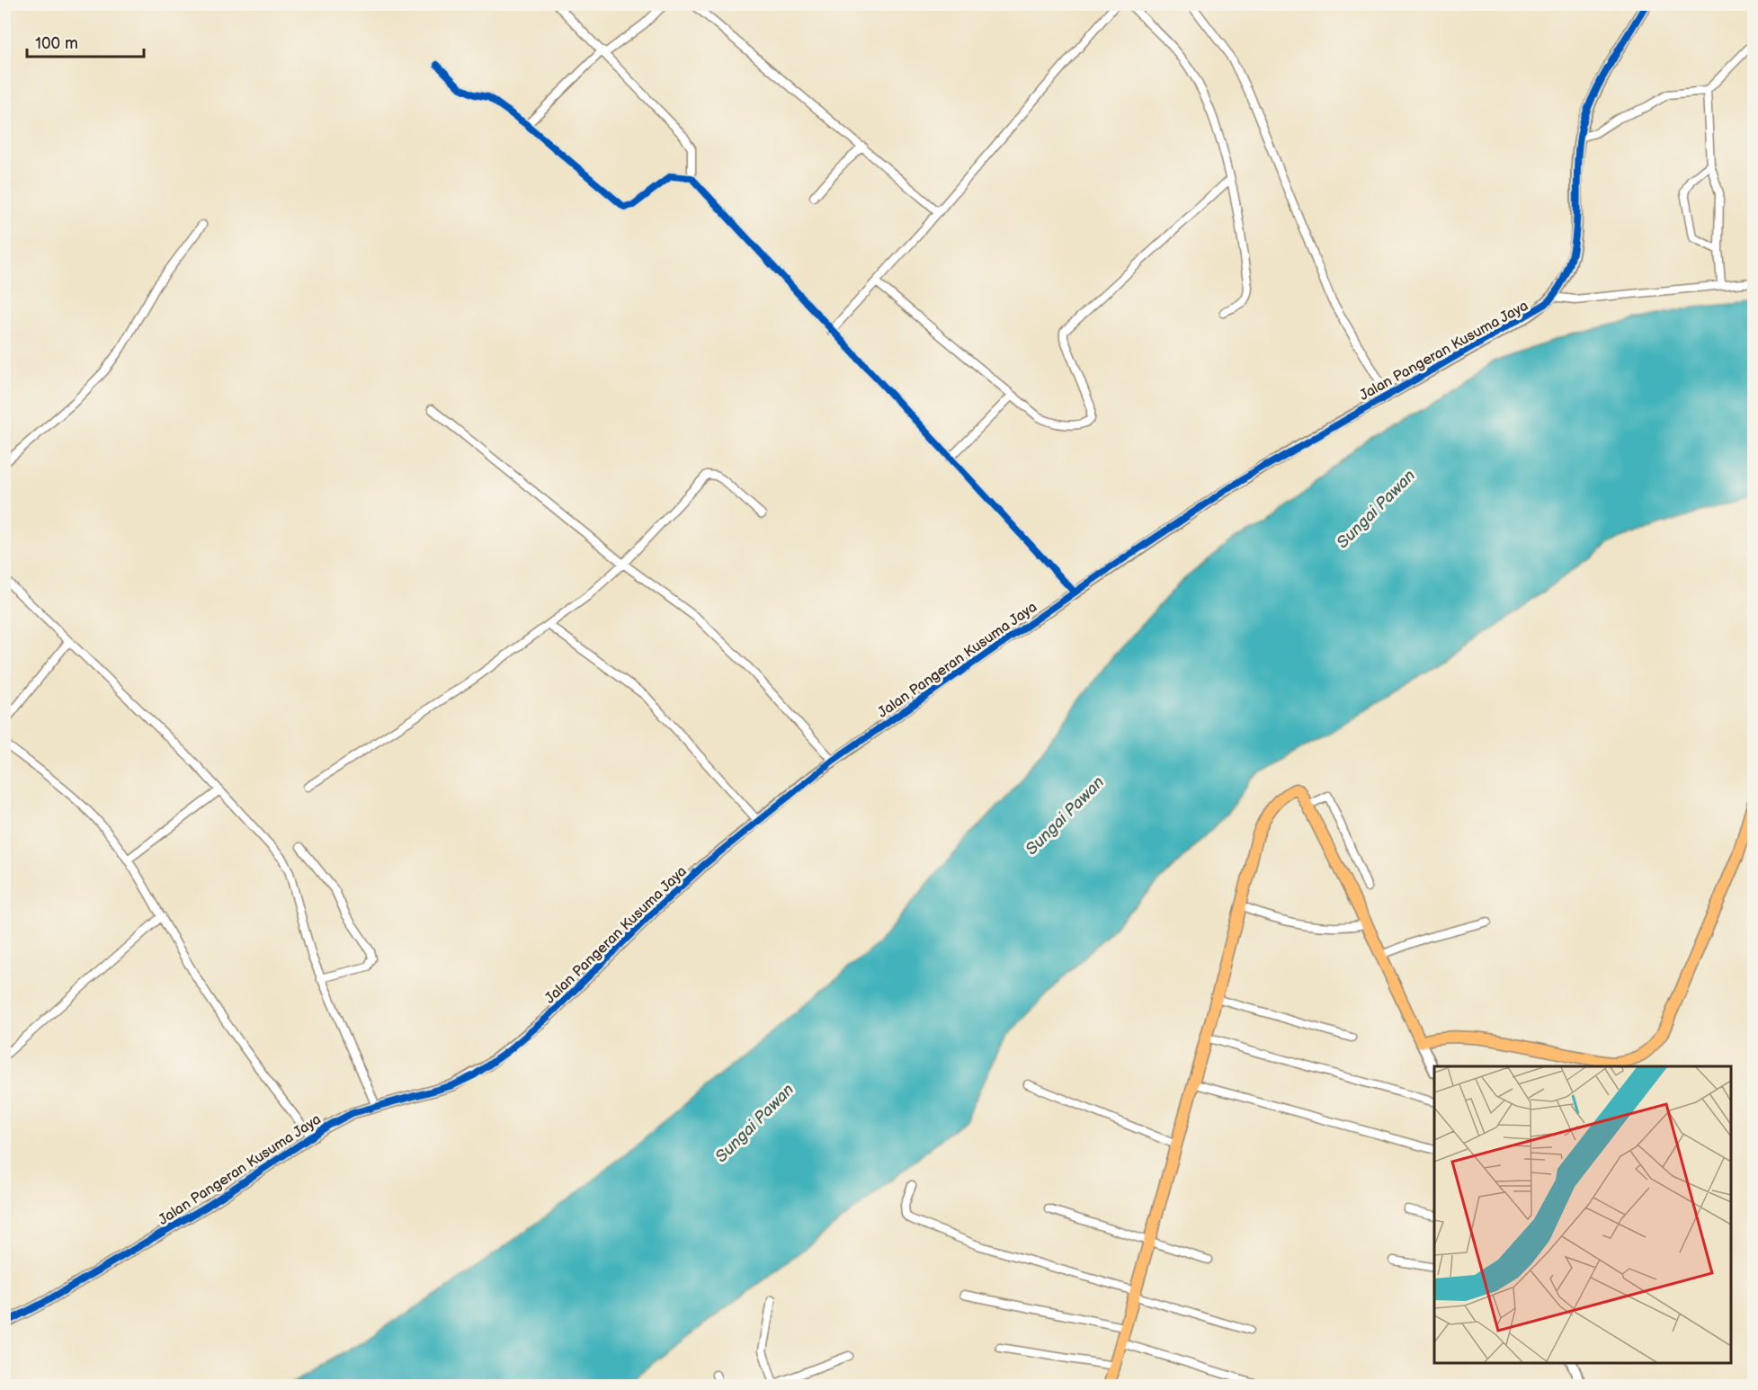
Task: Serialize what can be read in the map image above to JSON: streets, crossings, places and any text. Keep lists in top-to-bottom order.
{
  "streets": {
    "street": ["Jalan Pangeran Kusuma Jaya"]
  },
  "water": ["Sungai Pawan"],
  "scale_bar": "100 m"
}
